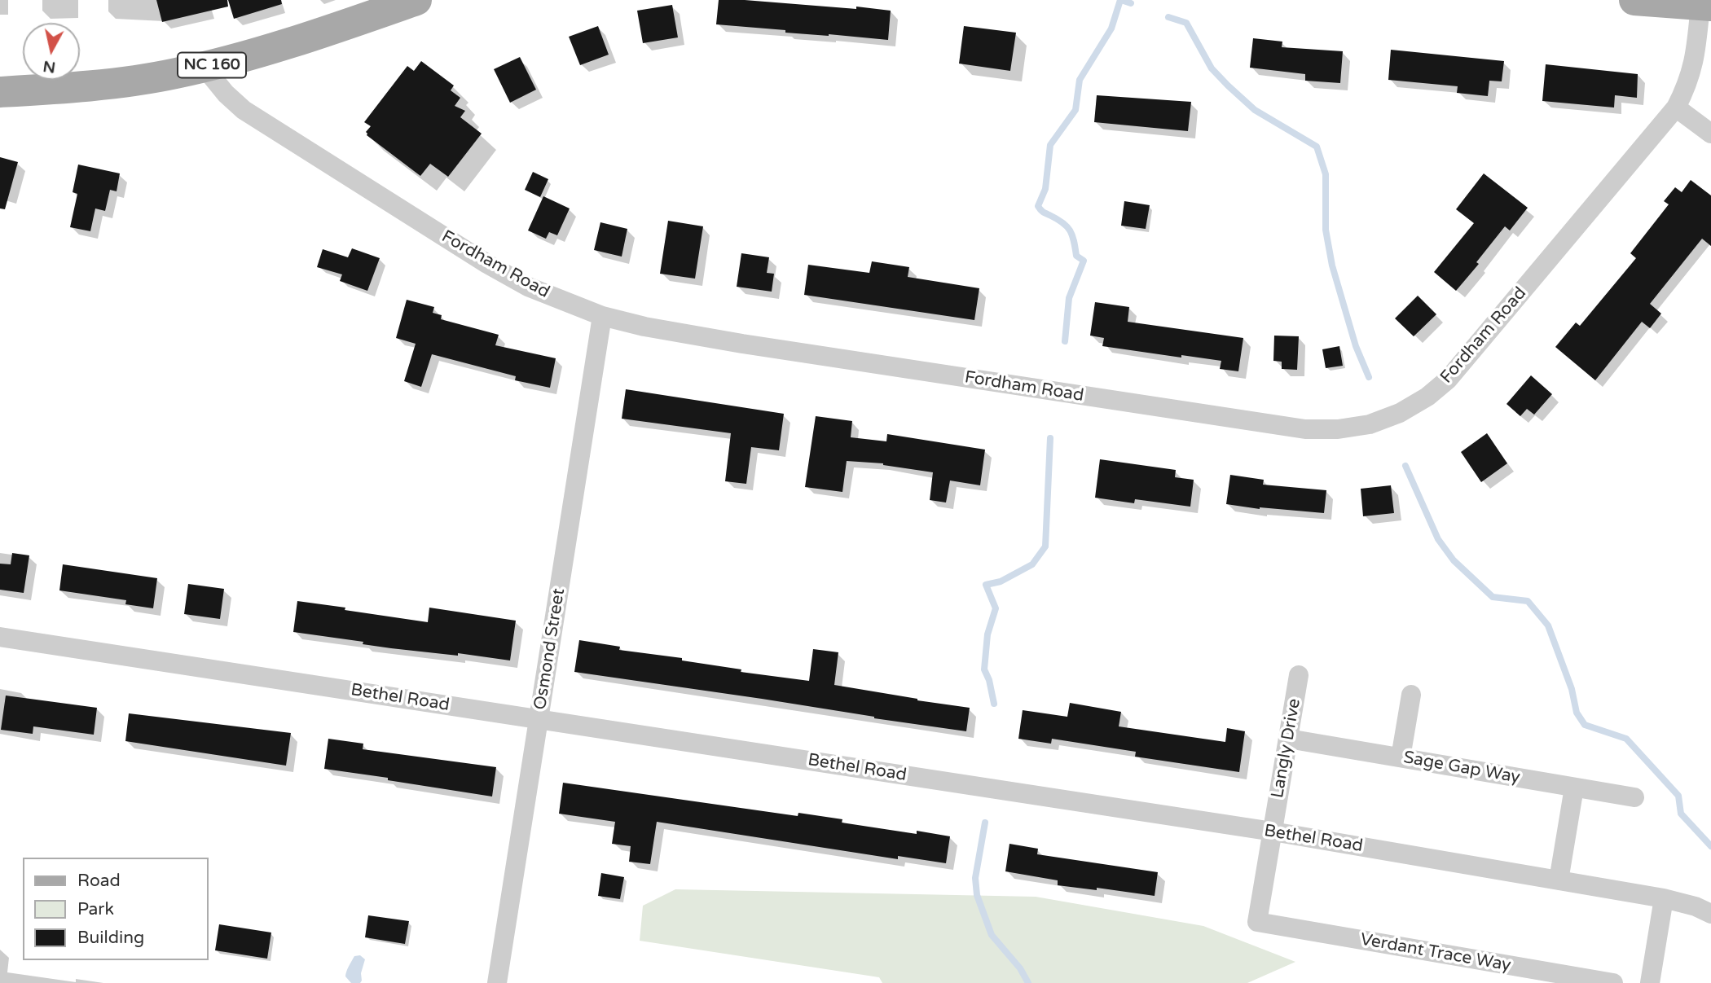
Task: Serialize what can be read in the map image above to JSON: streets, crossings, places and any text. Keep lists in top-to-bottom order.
{
  "streets": {
    "main road": ["NC 160"],
    "street": [
      "Fordham Road",
      "Osmond Street",
      "Bethel Road",
      "Langly Drive",
      "Sage Gap Way",
      "Verdant Trace Way"
    ]
  },
  "crossings": [
    ["NC 160", "Fordham Road"],
    ["Fordham Road", "Osmond Street"],
    ["Osmond Street", "Bethel Road"],
    ["Bethel Road", "Langly Drive"],
    ["Langly Drive", "Sage Gap Way"],
    ["Langly Drive", "Verdant Trace Way"]
  ],
  "legend": ["Road", "Park", "Building"],
  "north": "bottom"
}
